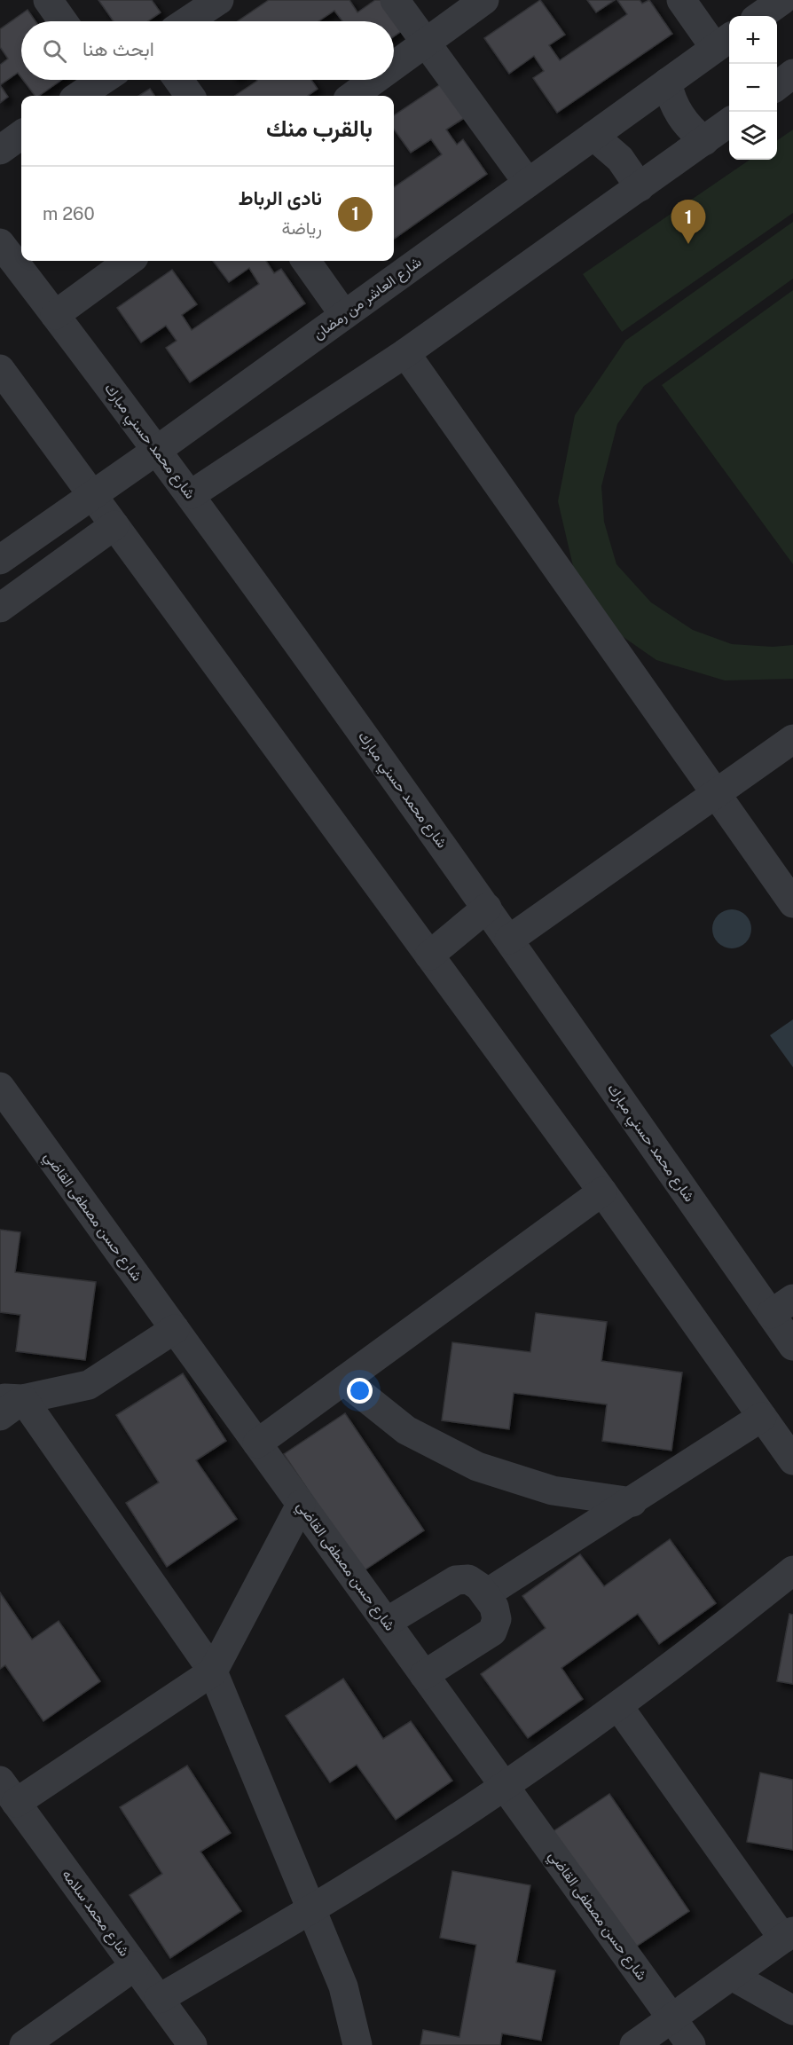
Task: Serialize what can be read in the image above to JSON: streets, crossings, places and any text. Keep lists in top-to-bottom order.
{
  "streets": {
    "street": [
      "شارع العاشر من رمضان",
      "شارع محمد حسني مبارك",
      "شارع حسن مصطفى القاضي",
      "شارع محمد سلامه"
    ]
  },
  "crossings": [
    ["شارع العاشر من رمضان", "شارع محمد حسني مبارك"]
  ],
  "page": {
    "map_buttons": ["+", "−"],
    "search": "ابحث هنا",
    "heading": "بالقرب منك",
    "list": [
      {
        "mark": "1",
        "name": "نادى الرباط",
        "note": "رياضة",
        "value": "260 m"
      }
    ],
    "pins": "1"
  }
}
